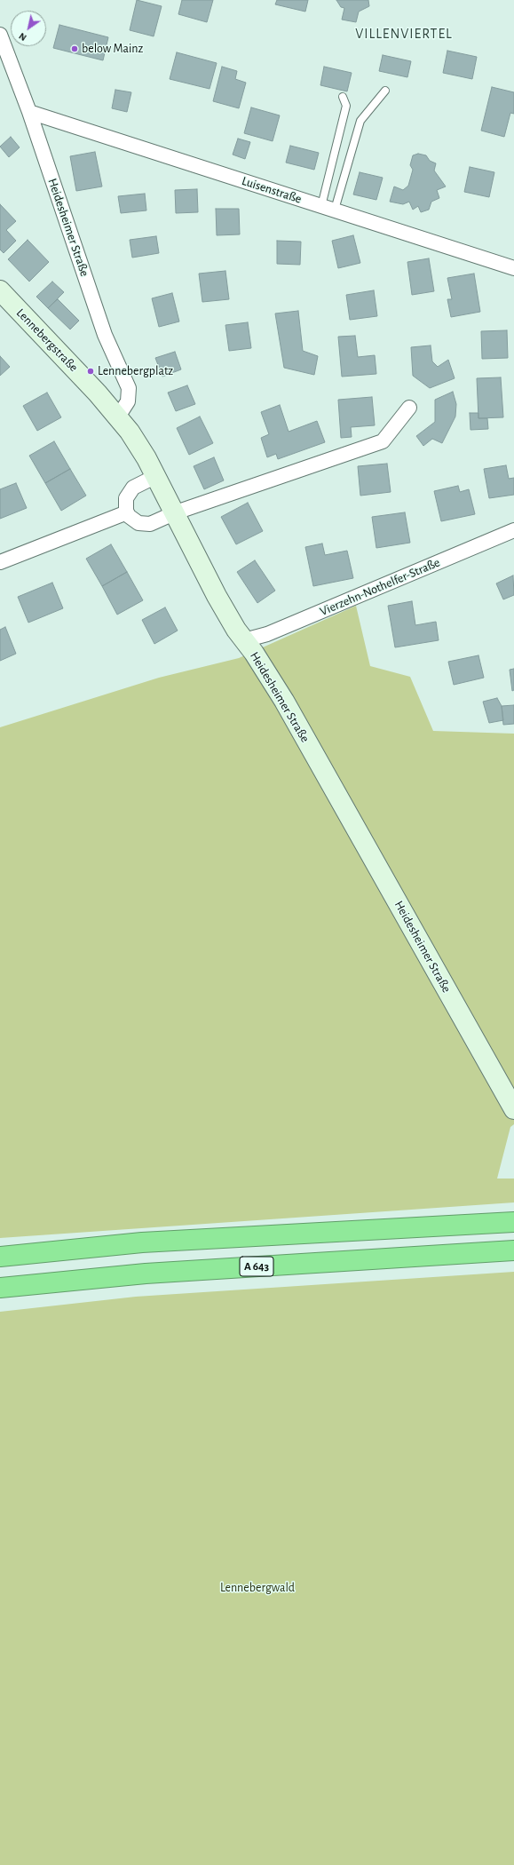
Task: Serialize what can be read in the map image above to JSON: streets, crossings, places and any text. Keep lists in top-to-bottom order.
{
  "streets": {
    "highway": ["A 643"],
    "main road": ["Heidesheimer Straße", "Lennebergstraße"],
    "street": ["Luisenstraße", "Vierzehn-Nothelfer-Straße"]
  },
  "crossings": [
    ["Luisenstraße", "Heidesheimer Straße"],
    ["Heidesheimer Straße", "Lennebergstraße"],
    ["Heidesheimer Straße", "Vierzehn-Nothelfer-Straße"]
  ],
  "districts": ["VILLENVIERTEL"],
  "parks": ["Lennebergwald"],
  "places": ["below Mainz", "Lennebergplatz"],
  "north": "bottom left"
}
